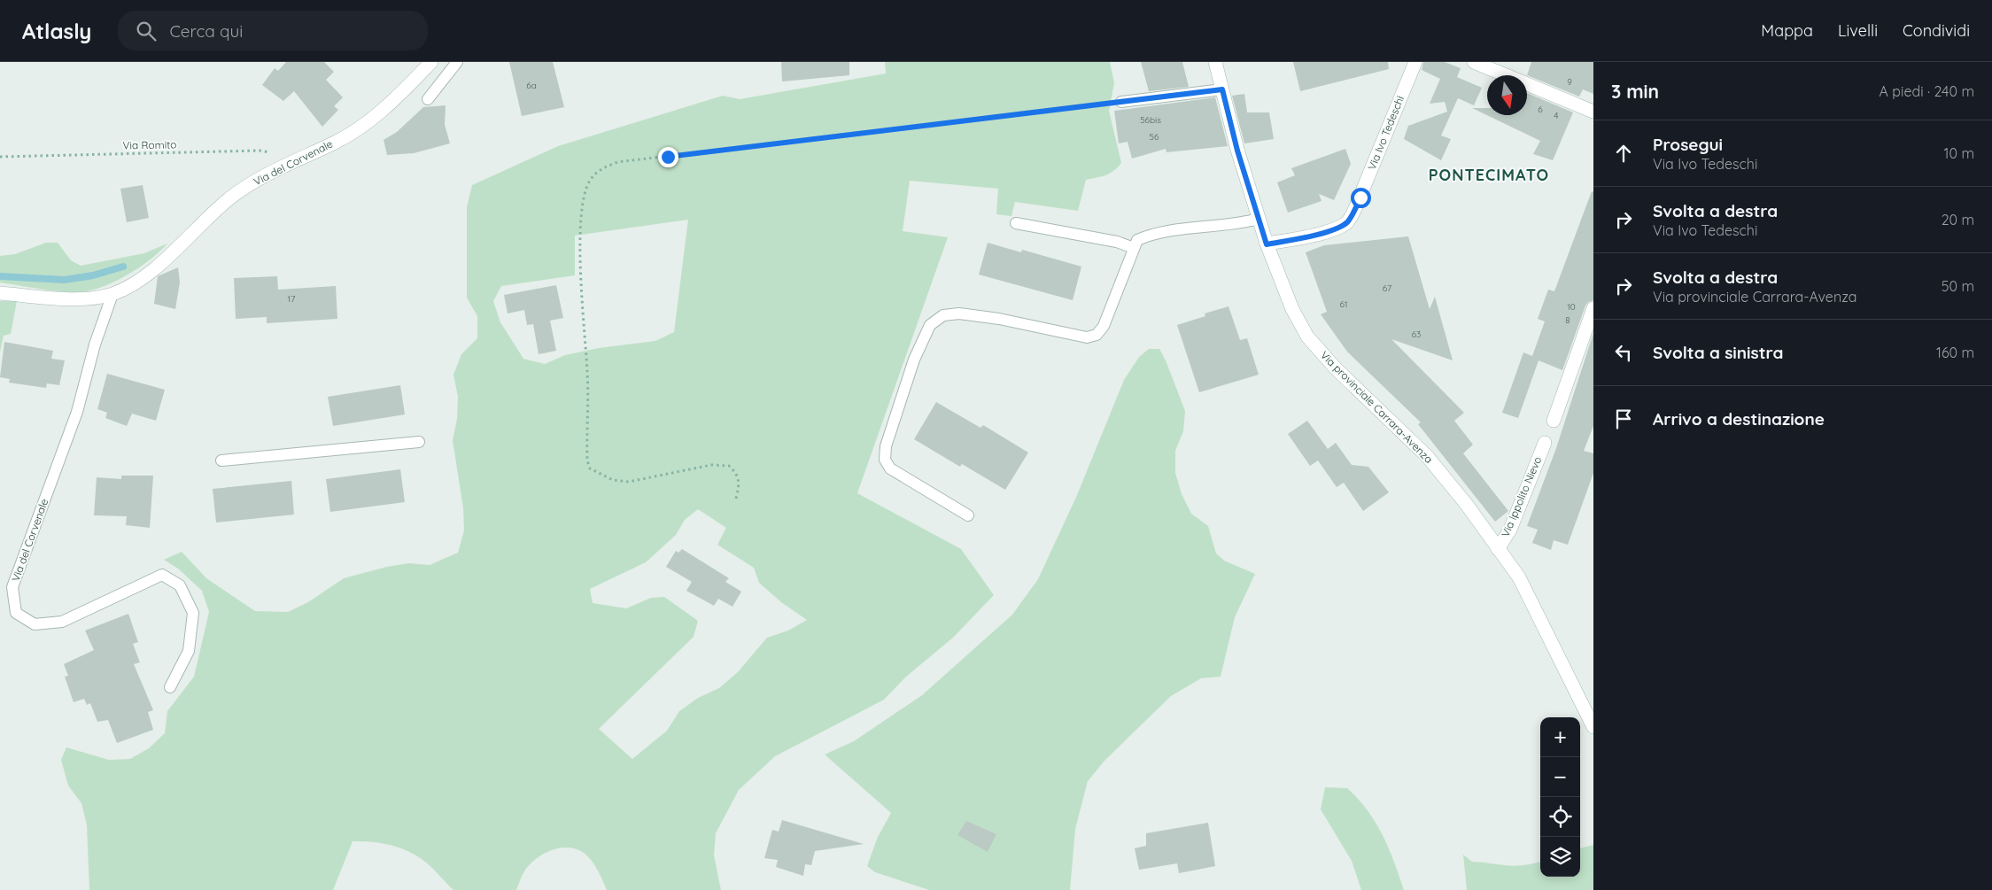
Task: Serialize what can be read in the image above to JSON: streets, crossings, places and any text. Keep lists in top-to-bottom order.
{
  "streets": {
    "street": [
      "Via Ivo Tedeschi",
      "Via del Corvenale",
      "Via provinciale Carrara-Avenza",
      "Via Ippolito Nievo"
    ],
    "path": ["Via Romito"]
  },
  "crossings": [
    ["Via Ivo Tedeschi", "Via provinciale Carrara-Avenza"],
    ["Via Romito", "Via del Corvenale"],
    ["Via provinciale Carrara-Avenza", "Via Ippolito Nievo"]
  ],
  "districts": ["PONTECIMATO"],
  "house_numbers": [
    "9",
    "6a",
    "6",
    "4",
    "56bis",
    "56",
    "67",
    "17",
    "61",
    "10",
    "8",
    "63"
  ],
  "north": "bottom",
  "page": {
    "header": "Atlasly",
    "search": "Cerca qui",
    "nav": ["Mappa", "Livelli", "Condividi"],
    "heading": ["3 min", "A piedi · 240 m"],
    "list": [
      ["Prosegui", "Via Ivo Tedeschi", "10 m"],
      ["Svolta a destra", "Via Ivo Tedeschi", "20 m"],
      ["Svolta a destra", "Via provinciale Carrara-Avenza", "50 m"],
      ["Svolta a sinistra", "160 m"],
      "Arrivo a destinazione"
    ],
    "map_buttons": ["+", "−"]
  }
}
